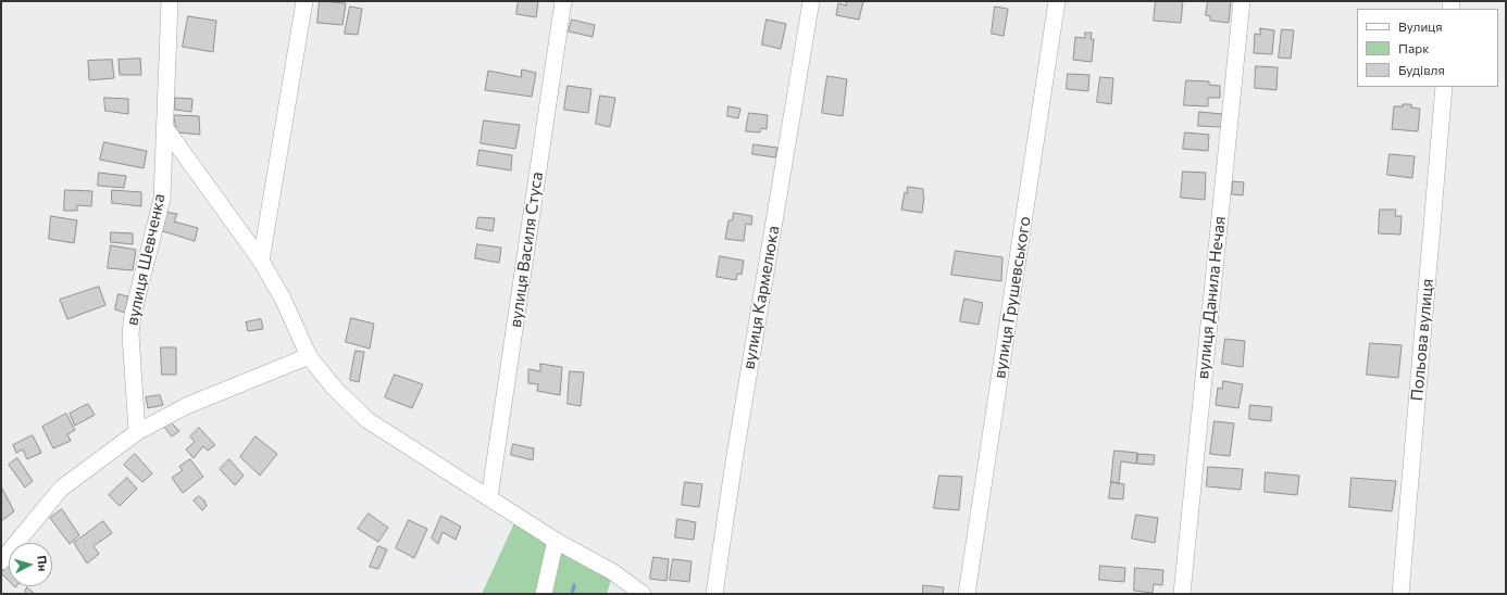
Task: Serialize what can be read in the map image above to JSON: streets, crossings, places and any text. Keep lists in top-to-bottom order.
{
  "streets": {
    "street": [
      "вулиця Василя Стуса",
      "вулиця Шевченка",
      "вулиця Кармелюка",
      "вулиця Грушевського",
      "вулиця Данила Нечая",
      "Польова вулиця"
    ]
  },
  "legend": ["Вулиця", "Парк", "Будівля"],
  "north": "right"
}
